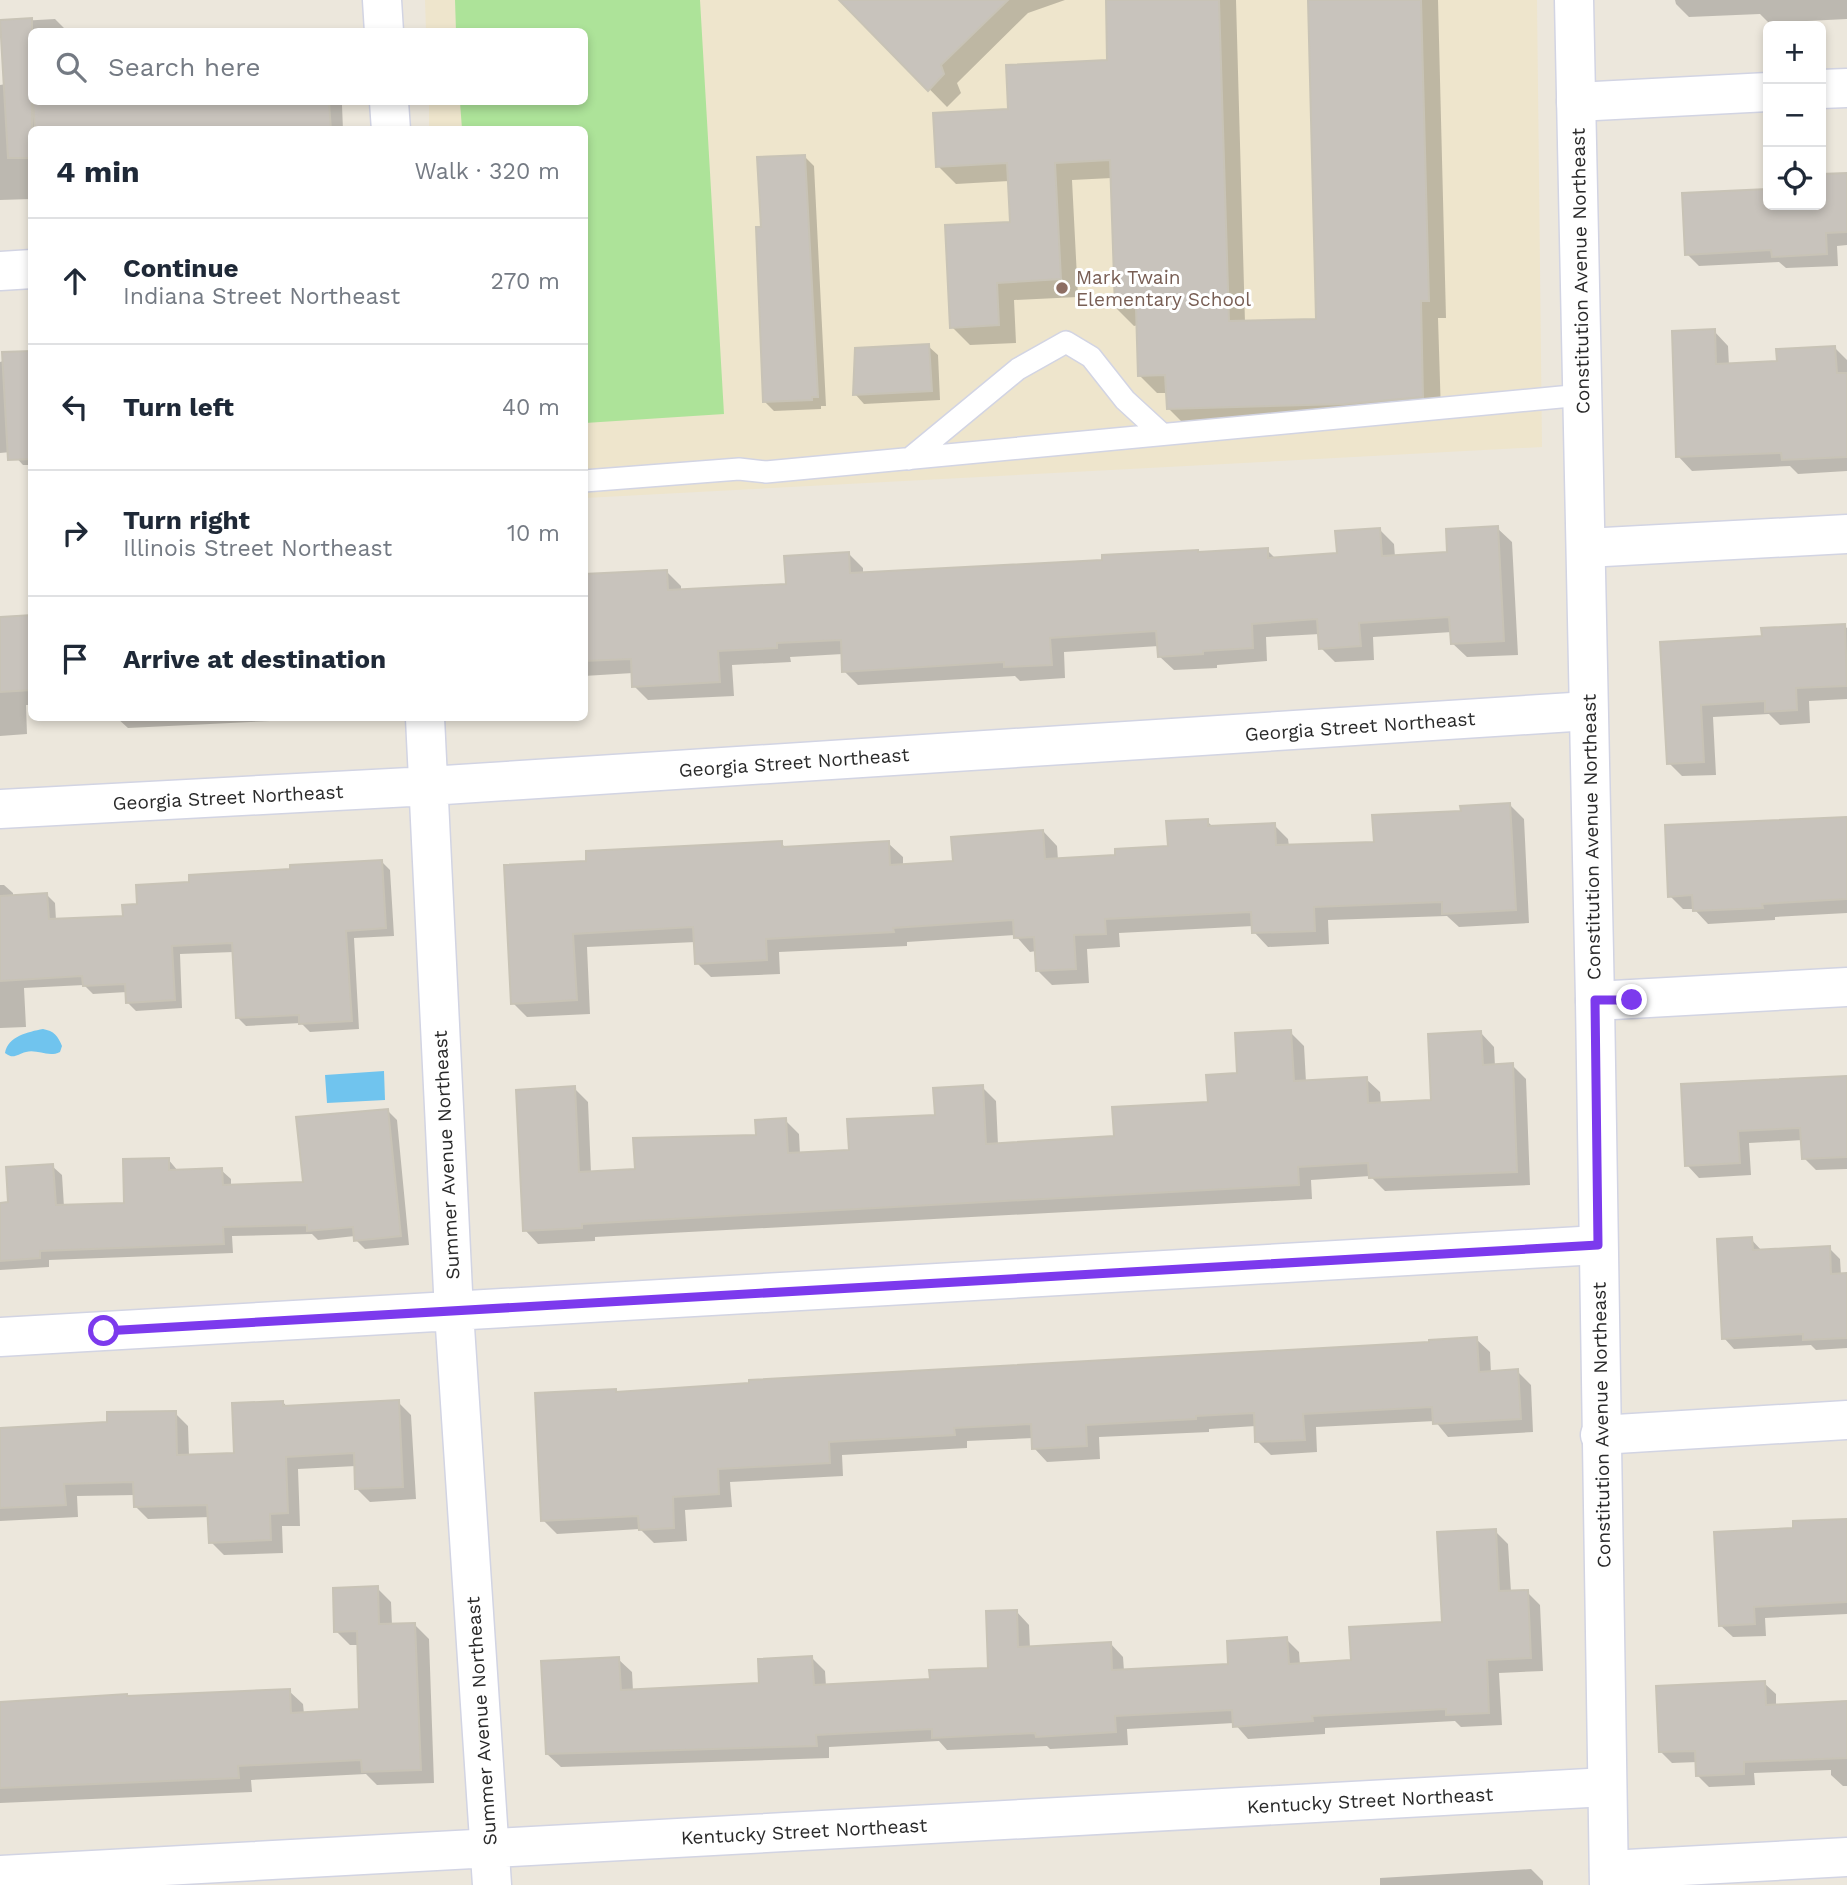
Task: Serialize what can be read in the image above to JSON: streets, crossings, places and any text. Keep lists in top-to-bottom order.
{
  "streets": {
    "street": [
      "Constitution Avenue Northeast",
      "Georgia Street Northeast",
      "Summer Avenue Northeast",
      "Kentucky Street Northeast"
    ]
  },
  "crossings": [
    ["Constitution Avenue Northeast", "Georgia Street Northeast"],
    ["Constitution Avenue Northeast", "Kentucky Street Northeast"],
    ["Georgia Street Northeast", "Summer Avenue Northeast"],
    ["Summer Avenue Northeast", "Kentucky Street Northeast"]
  ],
  "places": ["Mark Twain Elementary School"],
  "page": {
    "map_buttons": ["+", "−"],
    "search": "Search here",
    "heading": ["4 min", "Walk · 320 m"],
    "list": [
      ["Continue", "Indiana Street Northeast", "270 m"],
      ["Turn left", "40 m"],
      ["Turn right", "Illinois Street Northeast", "10 m"],
      "Arrive at destination"
    ]
  }
}
